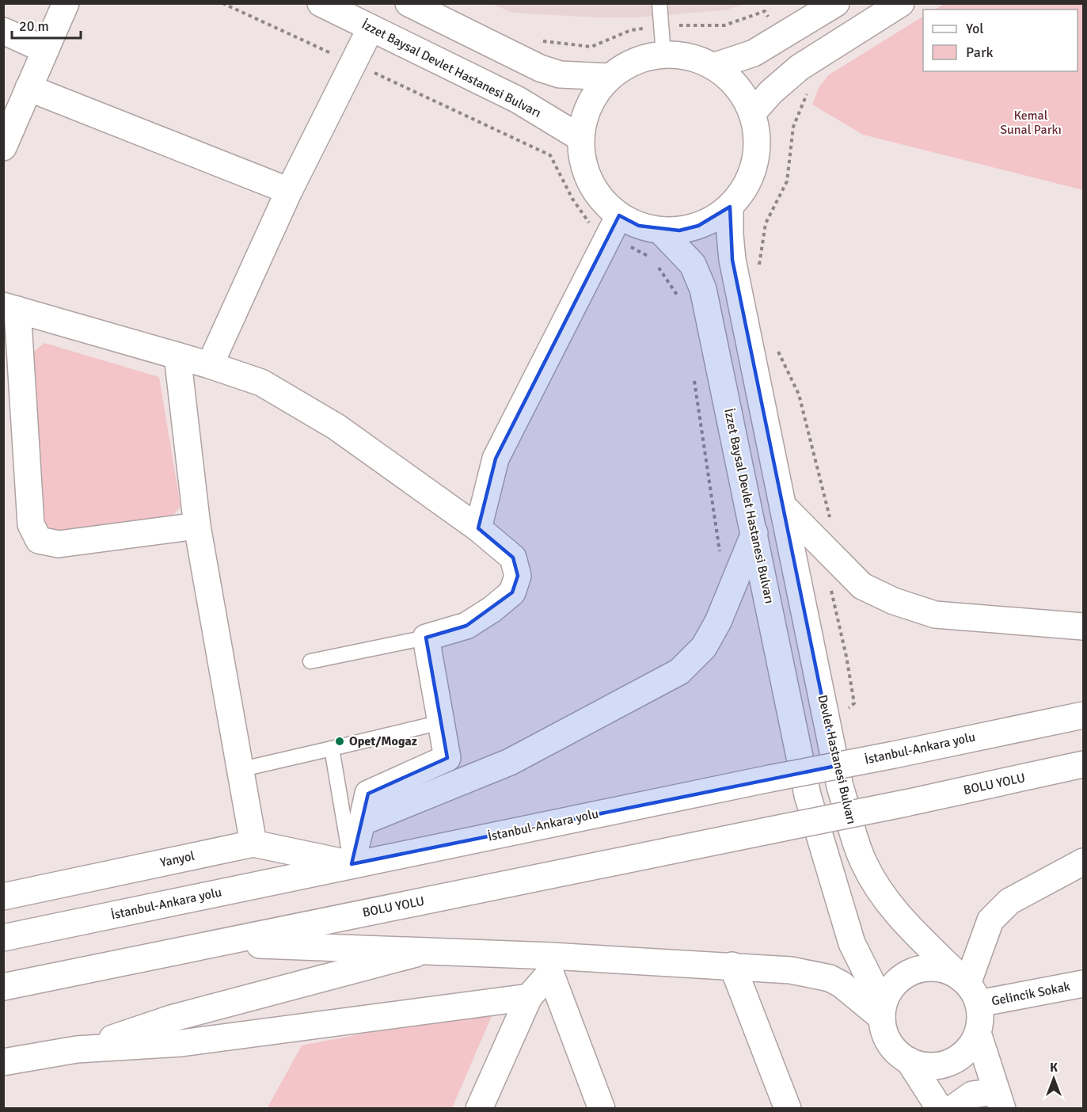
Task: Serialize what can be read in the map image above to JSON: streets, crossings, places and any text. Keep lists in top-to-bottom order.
{
  "streets": {
    "main road": [
      "İzzet Baysal Devlet Hastanesi Bulvarı",
      "İstanbul-Ankara yolu",
      "Devlet Hastanesi Bulvarı",
      "BOLU YOLU",
      "Yanyol",
      "Gelincik Sokak"
    ]
  },
  "crossings": [
    ["İzzet Baysal Devlet Hastanesi Bulvarı", "Devlet Hastanesi Bulvarı"],
    ["İzzet Baysal Devlet Hastanesi Bulvarı", "Gelincik Sokak"],
    ["İstanbul-Ankara yolu", "Yanyol"],
    ["Devlet Hastanesi Bulvarı", "Gelincik Sokak"]
  ],
  "parks": ["Kemal Sunal Parkı"],
  "places": ["Opet/Mogaz"],
  "legend": ["Yol", "Park"],
  "scale_bar": "20 m",
  "north": "top"
}
